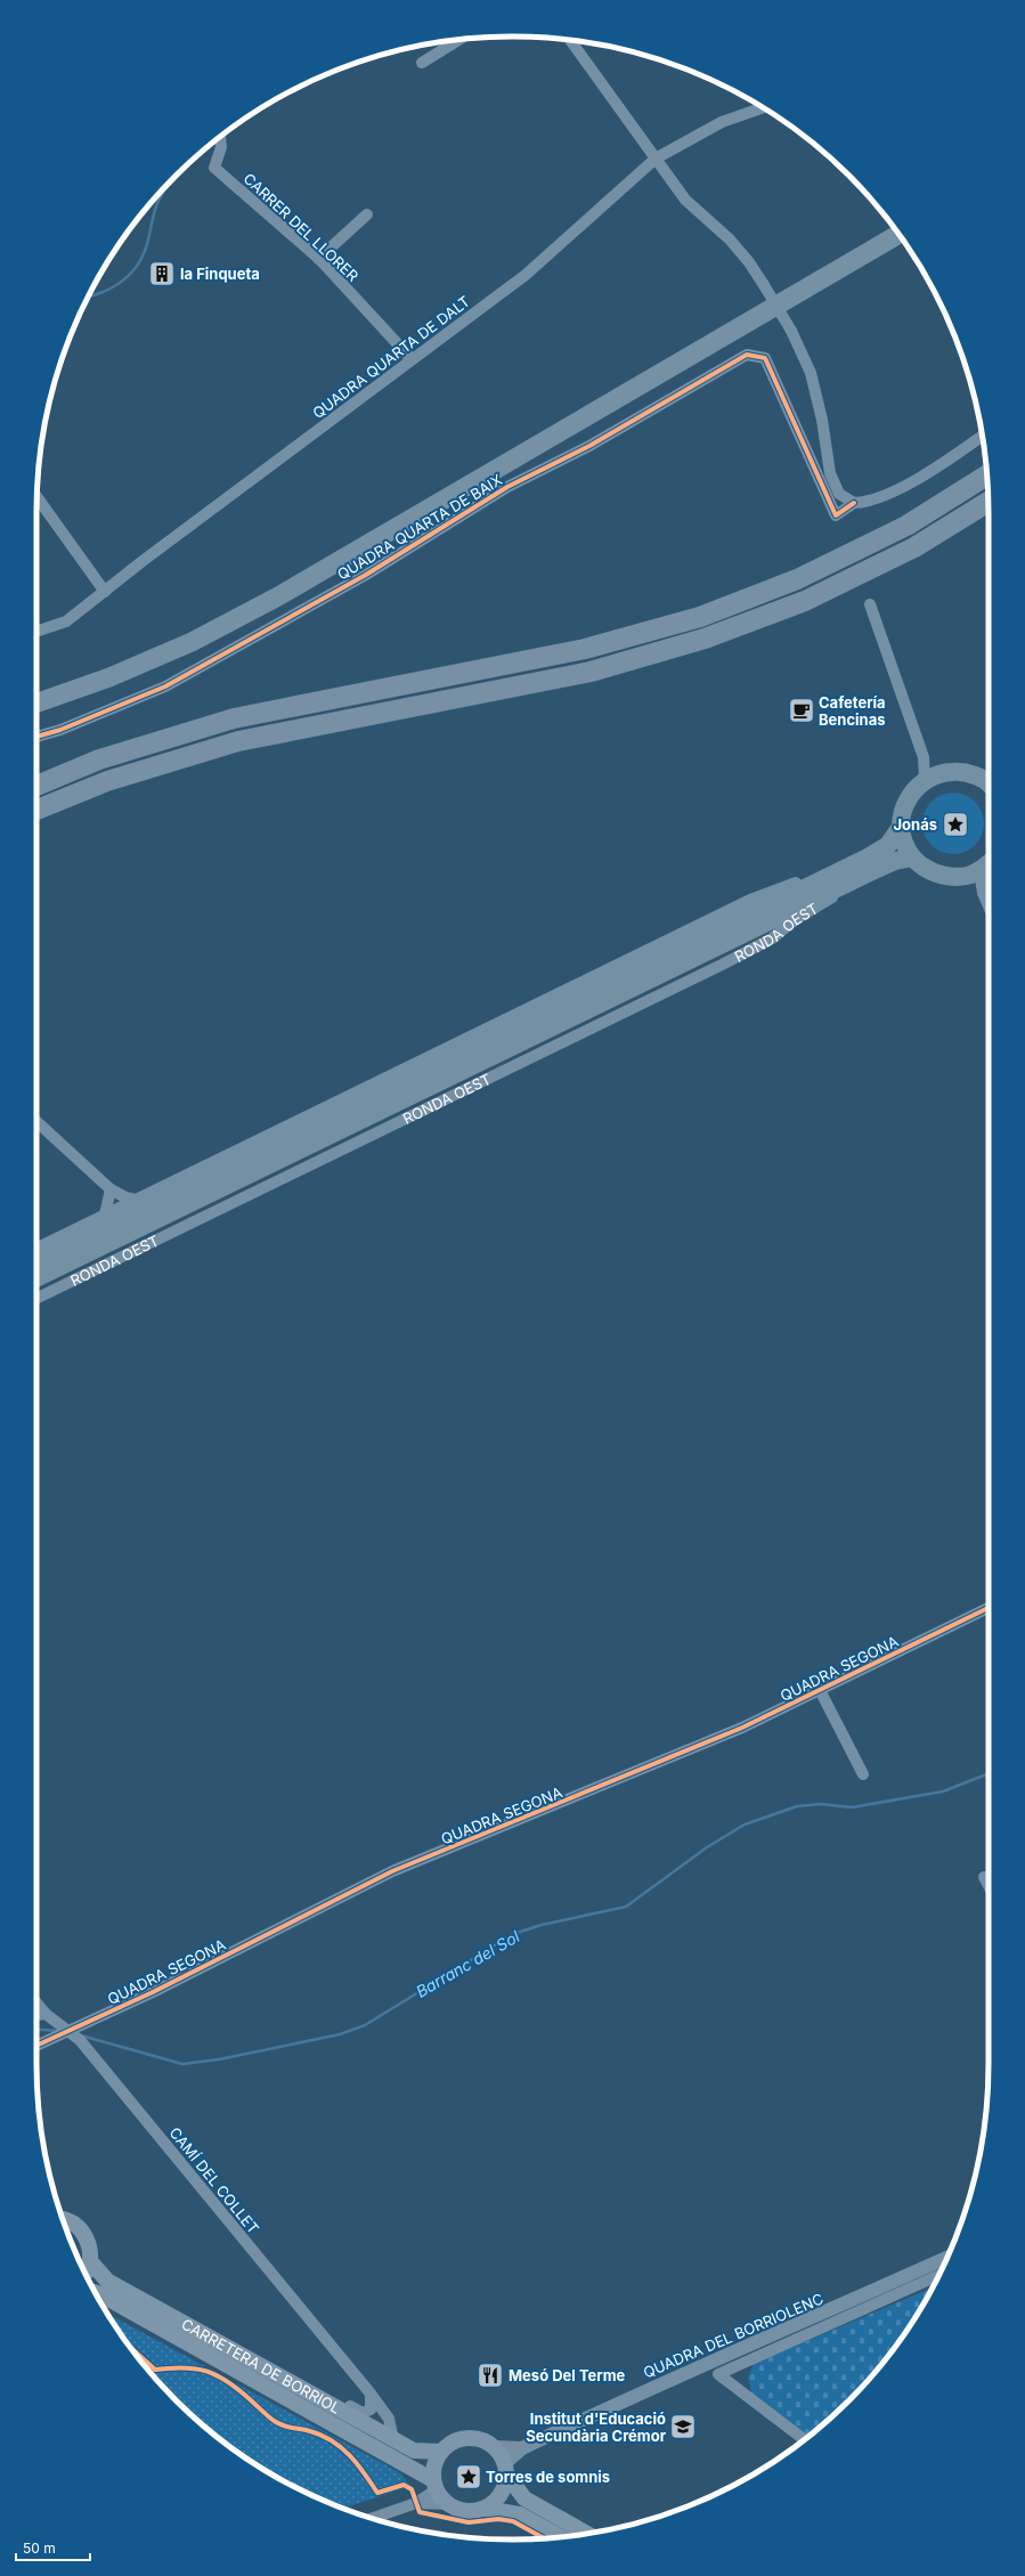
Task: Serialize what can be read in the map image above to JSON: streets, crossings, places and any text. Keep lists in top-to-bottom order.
{
  "streets": {
    "main road": ["RONDA OEST", "CARRETERA DE BORRIOL"],
    "street": [
      "CARRER DEL LLORER",
      "QUADRA QUARTA DE DALT",
      "QUADRA QUARTA DE BAIX",
      "QUADRA SEGONA",
      "CAMÍ DEL COLLET",
      "QUADRA DEL BORRIOLENC"
    ]
  },
  "crossings": [
    ["CARRER DEL LLORER", "QUADRA QUARTA DE DALT"],
    ["QUADRA SEGONA", "CAMÍ DEL COLLET"],
    ["CAMÍ DEL COLLET", "CARRETERA DE BORRIOL"],
    ["QUADRA DEL BORRIOLENC", "CARRETERA DE BORRIOL"]
  ],
  "water": ["Barranc del Sol"],
  "places": {
    "building": ["la Finqueta"],
    "cafe": ["Cafetería Bencinas"],
    "place": ["Jonás", "Torres de somnis"],
    "restaurant": ["Mesó Del Terme"],
    "school or university": ["Institut d'Educació Secundària Crémor"]
  },
  "scale_bar": "50 m"
}
